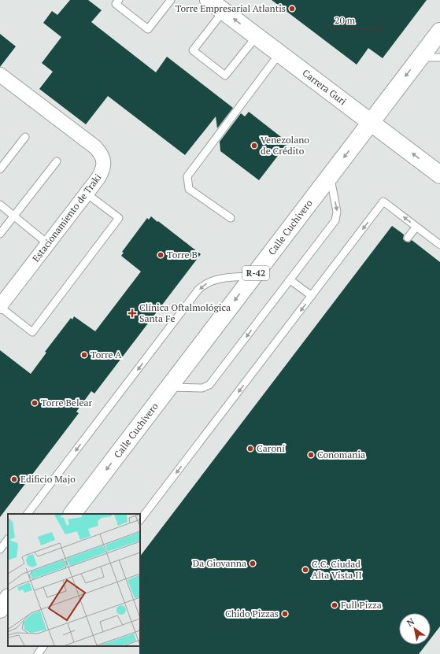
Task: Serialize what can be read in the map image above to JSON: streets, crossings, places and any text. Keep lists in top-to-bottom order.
{
  "streets": {
    "main road": ["Carrera Guri", "Calle Cuchivero", "R-42"],
    "street": ["Estacionamiento de Traki"]
  },
  "crossings": [
    ["Carrera Guri", "Calle Cuchivero"]
  ],
  "one_way": ["Carrera Guri", "Calle Cuchivero"],
  "places": {
    "other": [
      "Torre Empresarial Atlantis",
      "Venezolano de Crédito",
      "Torre B",
      "Torre A",
      "Torre Belear",
      "Caroní",
      "Conomania",
      "Edificio Majo",
      "Da Giovanna",
      "C.C. Ciudad Alta Vista II",
      "Full Pizza",
      "Chido Pizzas"
    ],
    "health": ["Clínica Oftalmológica Santa Fe"]
  },
  "scale_bar": "20 m",
  "north": "top left"
}
